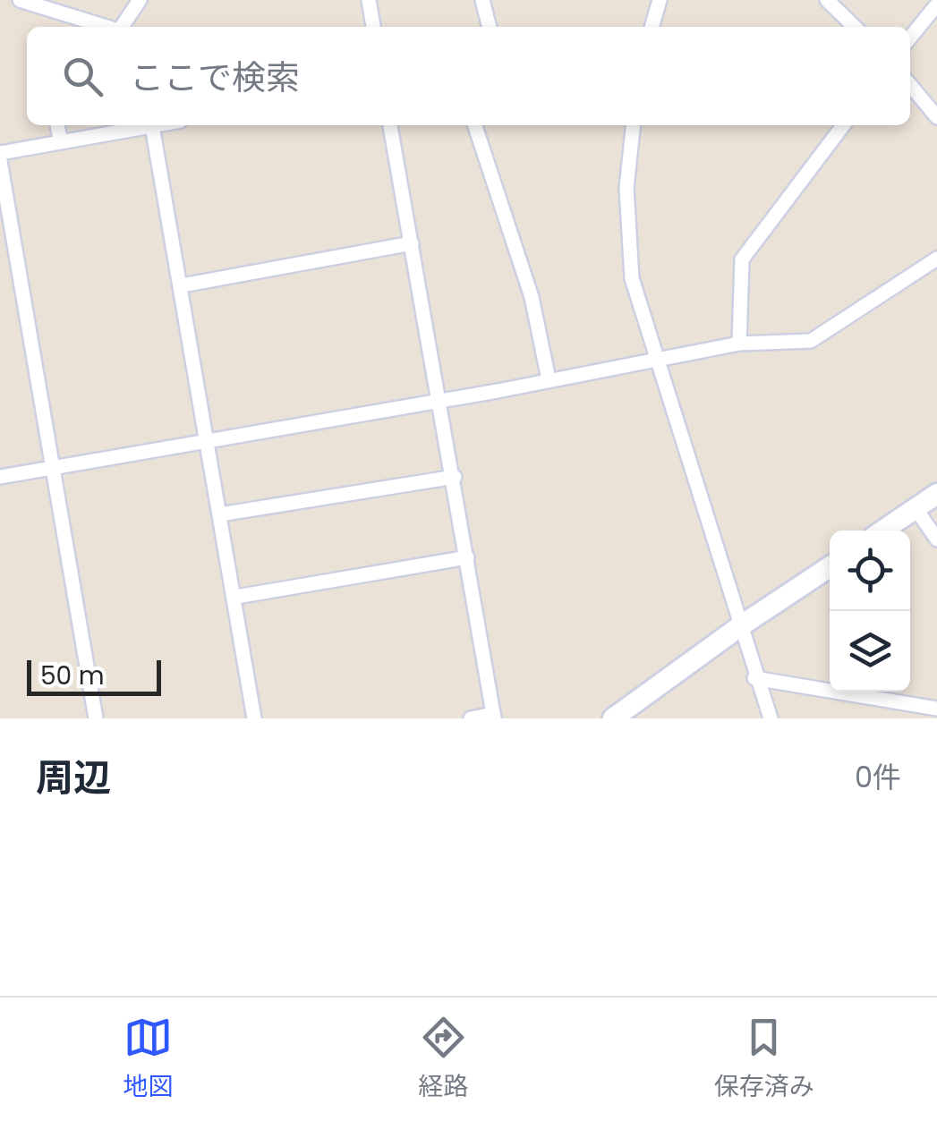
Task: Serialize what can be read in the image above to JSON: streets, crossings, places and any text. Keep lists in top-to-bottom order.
{
  "scale_bar": "50 m",
  "page": {
    "search": "ここで検索",
    "scale": "50 m",
    "heading": ["周辺", "0件"],
    "nav": ["地図", "経路", "保存済み"]
  }
}
